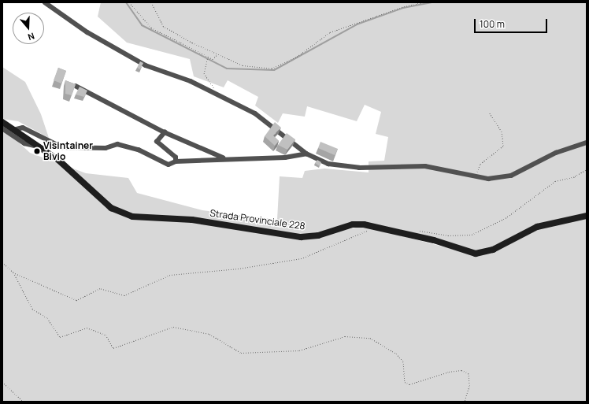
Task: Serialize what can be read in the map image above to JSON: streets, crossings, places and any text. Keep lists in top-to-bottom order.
{
  "streets": {
    "main road": ["Strada Provinciale 228"]
  },
  "places": ["Visintainer Bivio"],
  "scale_bar": "100 m",
  "north": "bottom"
}
